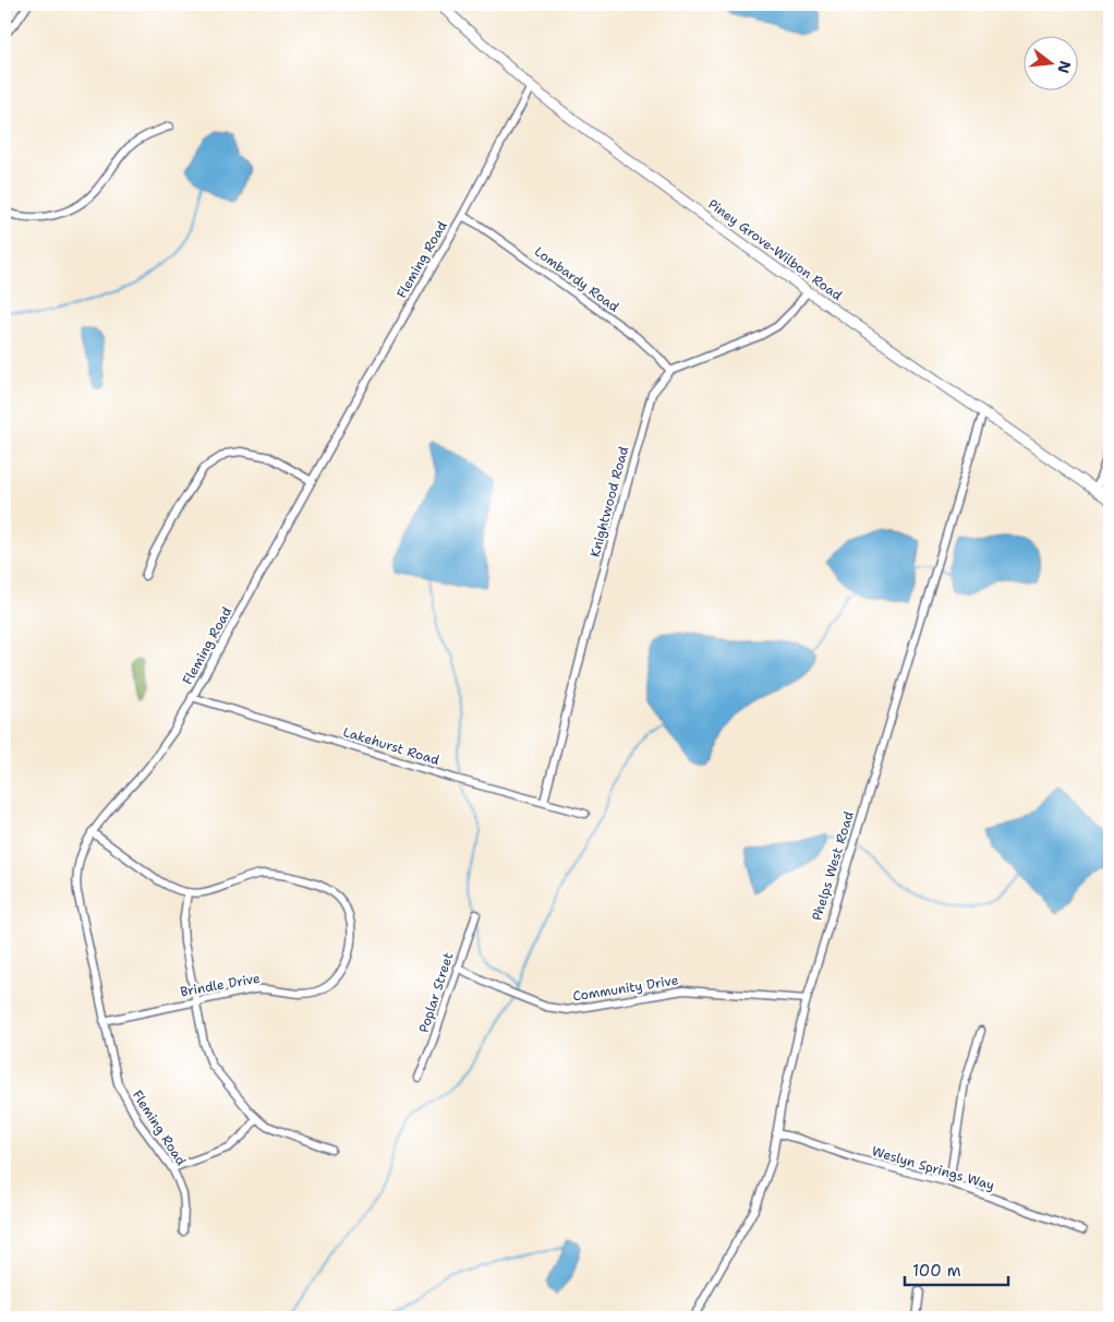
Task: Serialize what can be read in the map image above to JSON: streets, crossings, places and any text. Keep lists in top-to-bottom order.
{
  "streets": {
    "street": [
      "Piney Grove-Wilbon Road",
      "Fleming Road",
      "Lombardy Road",
      "Knightwood Road",
      "Lakehurst Road",
      "Phelps West Road",
      "Brindle Drive",
      "Community Drive",
      "Poplar Street",
      "Weslyn Springs Way"
    ]
  },
  "crossings": [
    ["Piney Grove-Wilbon Road", "Fleming Road"],
    ["Piney Grove-Wilbon Road", "Knightwood Road"],
    ["Piney Grove-Wilbon Road", "Phelps West Road"],
    ["Fleming Road", "Lombardy Road"],
    ["Fleming Road", "Lakehurst Road"],
    ["Fleming Road", "Brindle Drive"],
    ["Lombardy Road", "Knightwood Road"],
    ["Knightwood Road", "Lakehurst Road"],
    ["Phelps West Road", "Community Drive"],
    ["Phelps West Road", "Weslyn Springs Way"],
    ["Community Drive", "Poplar Street"]
  ],
  "scale_bar": "100 m",
  "north": "right"
}
